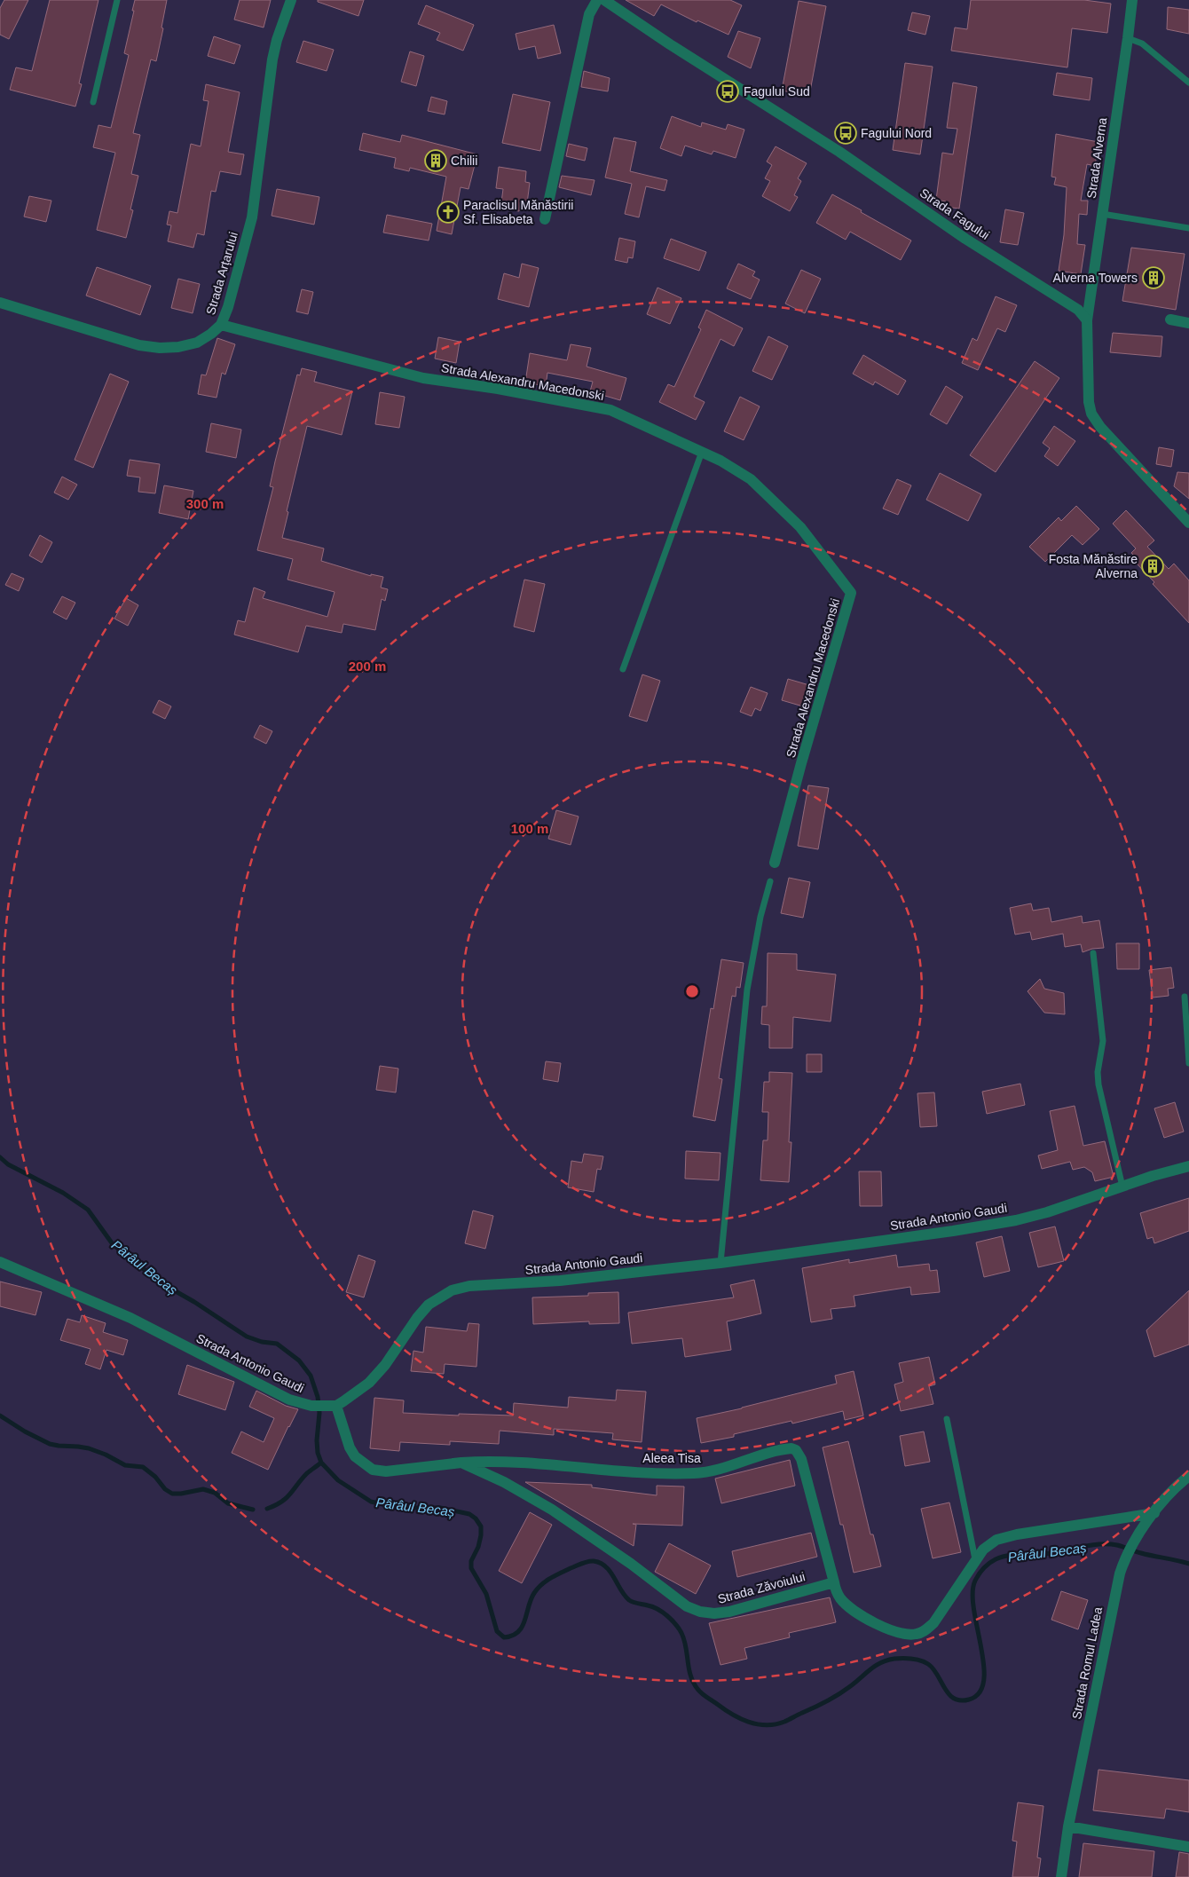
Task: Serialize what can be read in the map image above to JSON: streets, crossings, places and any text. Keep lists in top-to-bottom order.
{
  "streets": {
    "street": [
      "Strada Alverna",
      "Strada Fagului",
      "Strada Arțarului",
      "Strada Alexandru Macedonski",
      "Strada Antonio Gaudi",
      "Aleea Tisa",
      "Strada Zăvoiului",
      "Strada Romul Ladea"
    ]
  },
  "crossings": [
    ["Strada Alverna", "Strada Fagului"],
    ["Strada Arțarului", "Strada Alexandru Macedonski"],
    ["Aleea Tisa", "Strada Zăvoiului"]
  ],
  "water": ["Pârâul Becaș"],
  "places": {
    "bus stop": ["Fagului Sud", "Fagului Nord"],
    "building": ["Chilii", "Alverna Towers", "Fosta Mănăstire Alverna"],
    "church": ["Paraclisul Mănăstirii Sf. Elisabeta"]
  },
  "rings": ["300 m", "200 m", "100 m"]
}
